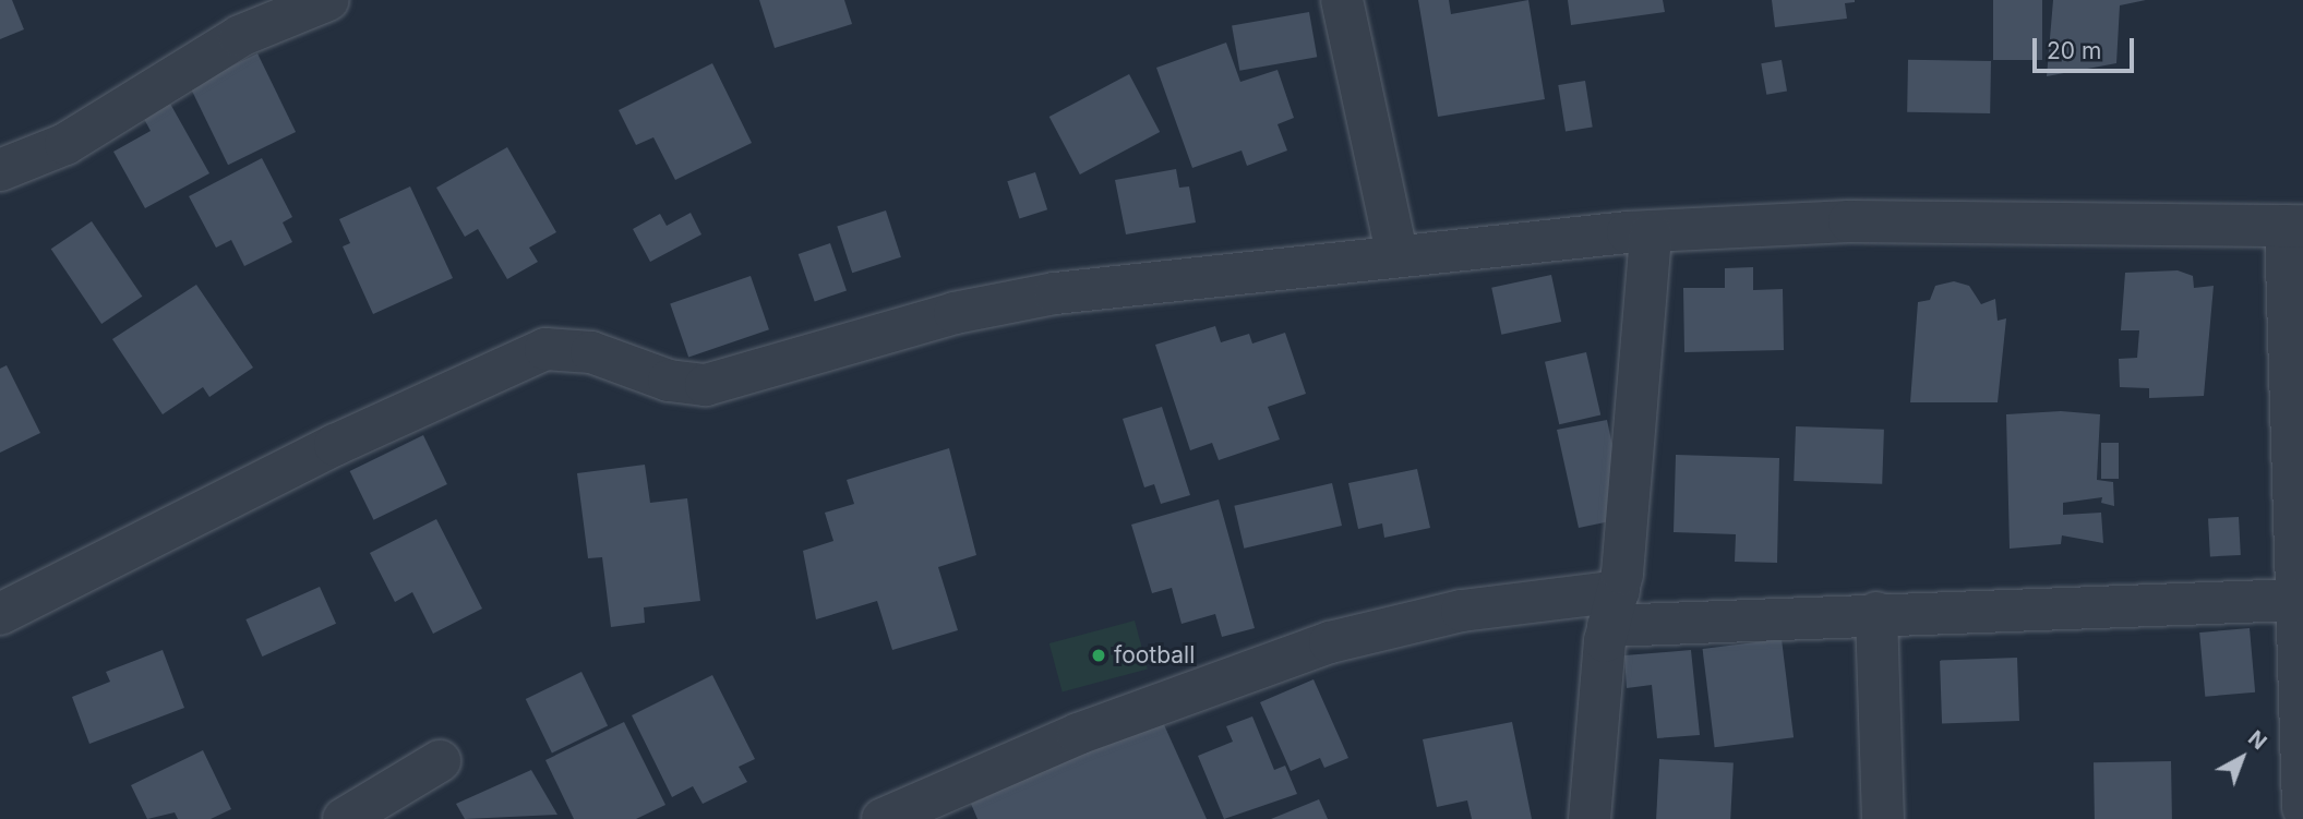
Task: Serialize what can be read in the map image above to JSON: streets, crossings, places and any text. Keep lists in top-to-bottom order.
{
  "places": ["football"],
  "scale_bar": "20 m",
  "north": "top right"
}
